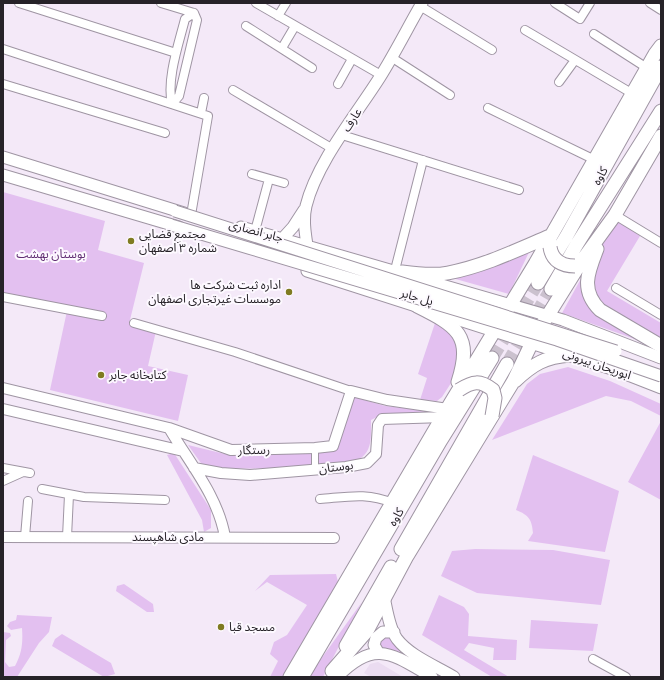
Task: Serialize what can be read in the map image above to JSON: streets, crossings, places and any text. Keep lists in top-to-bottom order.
{
  "streets": {
    "main road": [
      "عارف",
      "کاوه",
      "جابر انصاری",
      "پل جابر",
      "ابوریحان بیرونی"
    ],
    "street": ["رستگار", "بوستان", "مادی شاهپسند"]
  },
  "crossings": [
    ["عارف", "جابر انصاری"],
    ["جابر انصاری", "پل جابر"],
    ["جابر انصاری", "ابوریحان بیرونی"]
  ],
  "parks": ["بوستان بهشت"],
  "places": [
    "مجتمع قضایی شماره ۳ اصفهان",
    "اداره ثبت شرکت ها موسسات غیرتجاری اصفهان",
    "کتابخانه جابر",
    "مسجد قبا"
  ]
}
